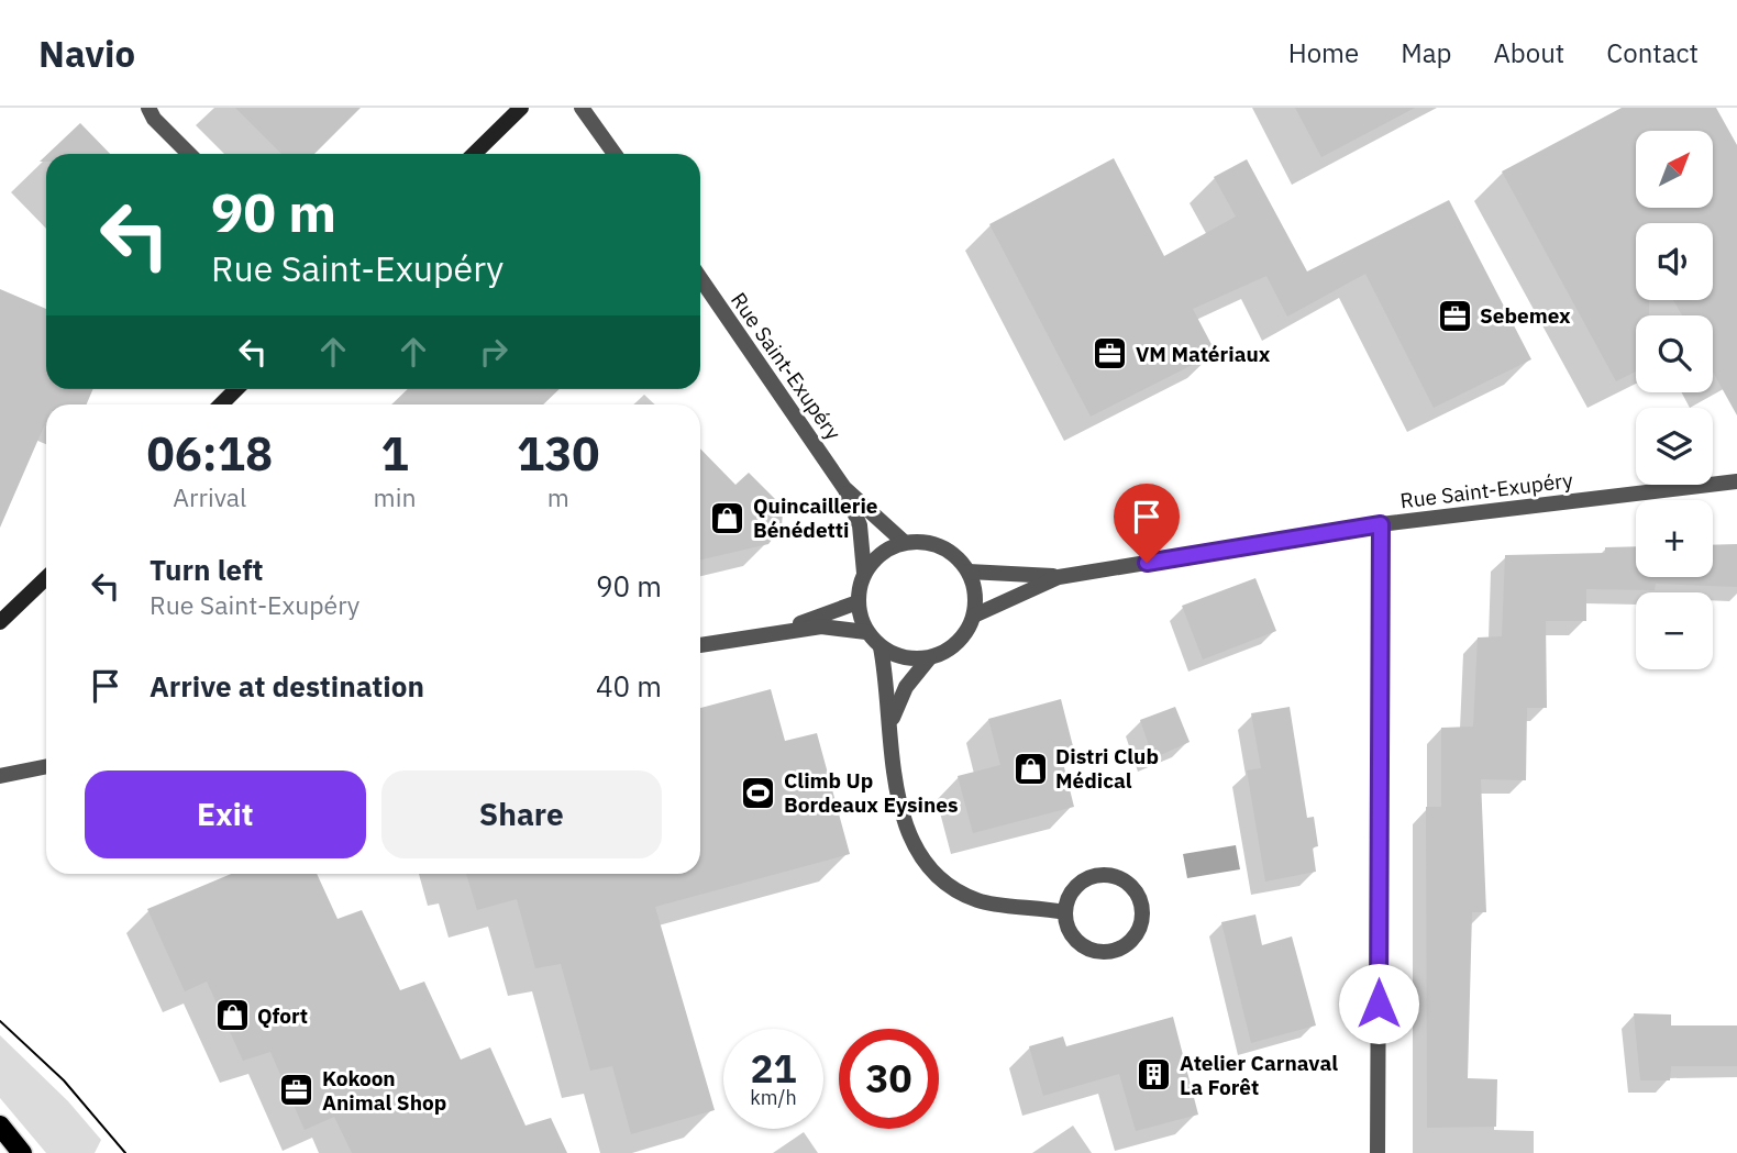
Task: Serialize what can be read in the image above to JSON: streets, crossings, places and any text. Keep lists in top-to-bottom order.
{
  "streets": {
    "street": ["Rue Saint-Exupéry"]
  },
  "places": {
    "office": ["Sebemex", "VM Matériaux", "Kokoon Animal Shop"],
    "shop": ["Quincaillerie Bénédetti", "Distri Club Médical", "Qfort"],
    "sports": ["Climb Up Bordeaux Eysines"],
    "building": ["Atelier Carnaval La Forêt"]
  },
  "north": "top right",
  "page": {
    "header": "Navio",
    "nav": [
      "Home",
      "Map",
      "About",
      "Contact"
    ],
    "map_buttons": ["+", "−"],
    "turn": ["90 m", "Rue Saint-Exupéry"],
    "eta": [
      "06:18",
      "Arrival",
      "1",
      "min",
      "130",
      "m"
    ],
    "list": [
      {
        "name": "Turn left",
        "note": "Rue Saint-Exupéry",
        "value": "90 m"
      },
      {
        "name": "Arrive at destination",
        "value": "40 m"
      }
    ],
    "buttons": ["Exit", "Share"],
    "speed": "21 km/h",
    "limit": "30"
  }
}
